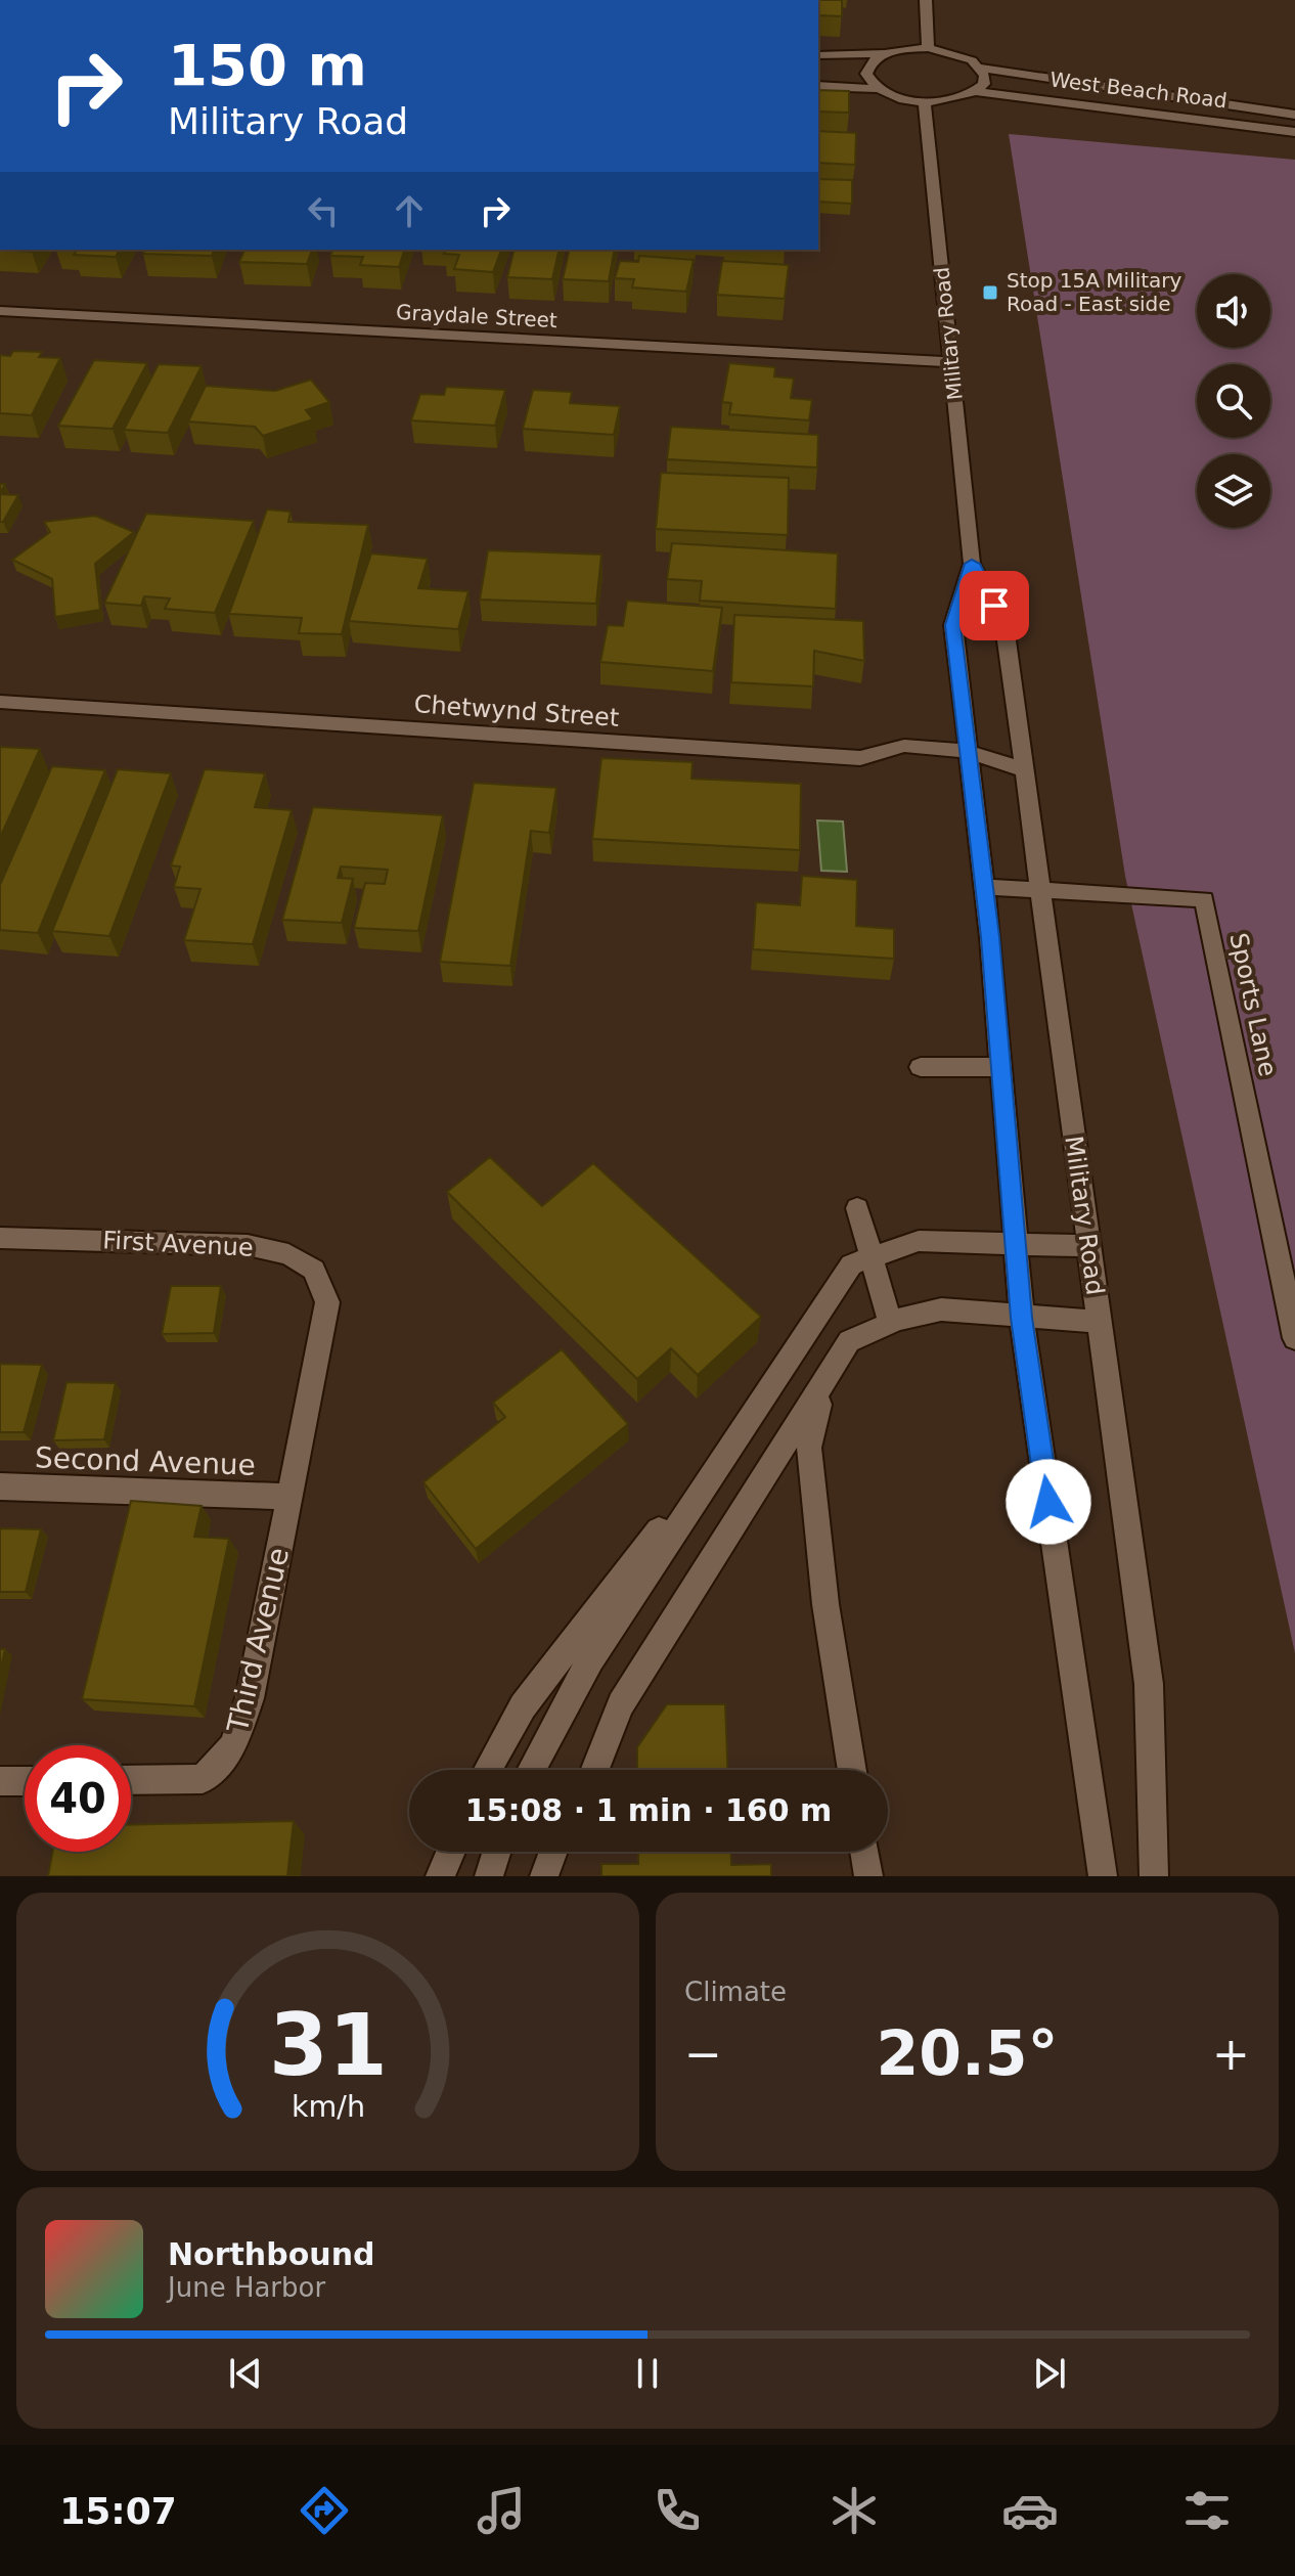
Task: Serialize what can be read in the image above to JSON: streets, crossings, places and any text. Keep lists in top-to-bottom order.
{
  "streets": {
    "street": [
      "West Beach Road",
      "Graydale Street",
      "Military Road",
      "Chetwynd Street",
      "Sports Lane",
      "First Avenue",
      "Second Avenue",
      "Third Avenue"
    ]
  },
  "crossings": [
    ["West Beach Road", "Military Road"],
    ["Graydale Street", "Military Road"],
    ["Military Road", "Chetwynd Street"],
    ["Military Road", "Sports Lane"],
    ["First Avenue", "Second Avenue"],
    ["First Avenue", "Third Avenue"],
    ["Second Avenue", "Third Avenue"]
  ],
  "places": {
    "transit": ["Stop 15A Military Road - East side"]
  },
  "page": {
    "turn": ["150 m", "Military Road"],
    "limit": "40",
    "trip": "15:08 · 1 min · 160 m",
    "tile": "Climate",
    "heat": ["−", "20.5°", "+"],
    "song": ["Northbound", "June Harbor"],
    "tabs": "15:07",
    "gauge": ["31", "km/h"]
  }
}
